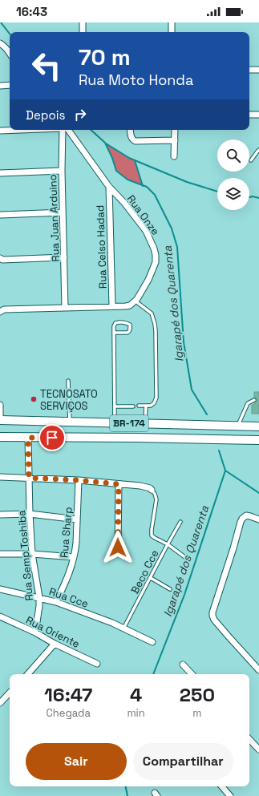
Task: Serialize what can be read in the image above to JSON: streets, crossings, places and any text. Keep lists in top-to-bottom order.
{
  "streets": {
    "main road": ["BR-174"],
    "street": [
      "Rua Onze",
      "Rua Juan Arduino",
      "Rua Celso Hadad",
      "Rua Sharp",
      "Rua Semp Toshiba",
      "Rua Cce",
      "Rua Oriente"
    ],
    "lane": ["Beco Cce"]
  },
  "crossings": [
    ["Rua Onze", "Rua Celso Hadad"],
    ["BR-174", "Rua Semp Toshiba"],
    ["Rua Sharp", "Rua Cce"],
    ["Rua Semp Toshiba", "Rua Cce"],
    ["Rua Semp Toshiba", "Rua Oriente"],
    ["Beco Cce", "Rua Cce"]
  ],
  "water": ["Igarapé dos Quarenta"],
  "places": ["TECNOSATO SERVIÇOS"],
  "page": {
    "status": "16:43",
    "turn": ["70 m", "Rua Moto Honda"],
    "then": "Depois",
    "eta": [
      "16:47",
      "Chegada",
      "4",
      "min",
      "250",
      "m"
    ],
    "buttons": ["Sair", "Compartilhar"]
  }
}
